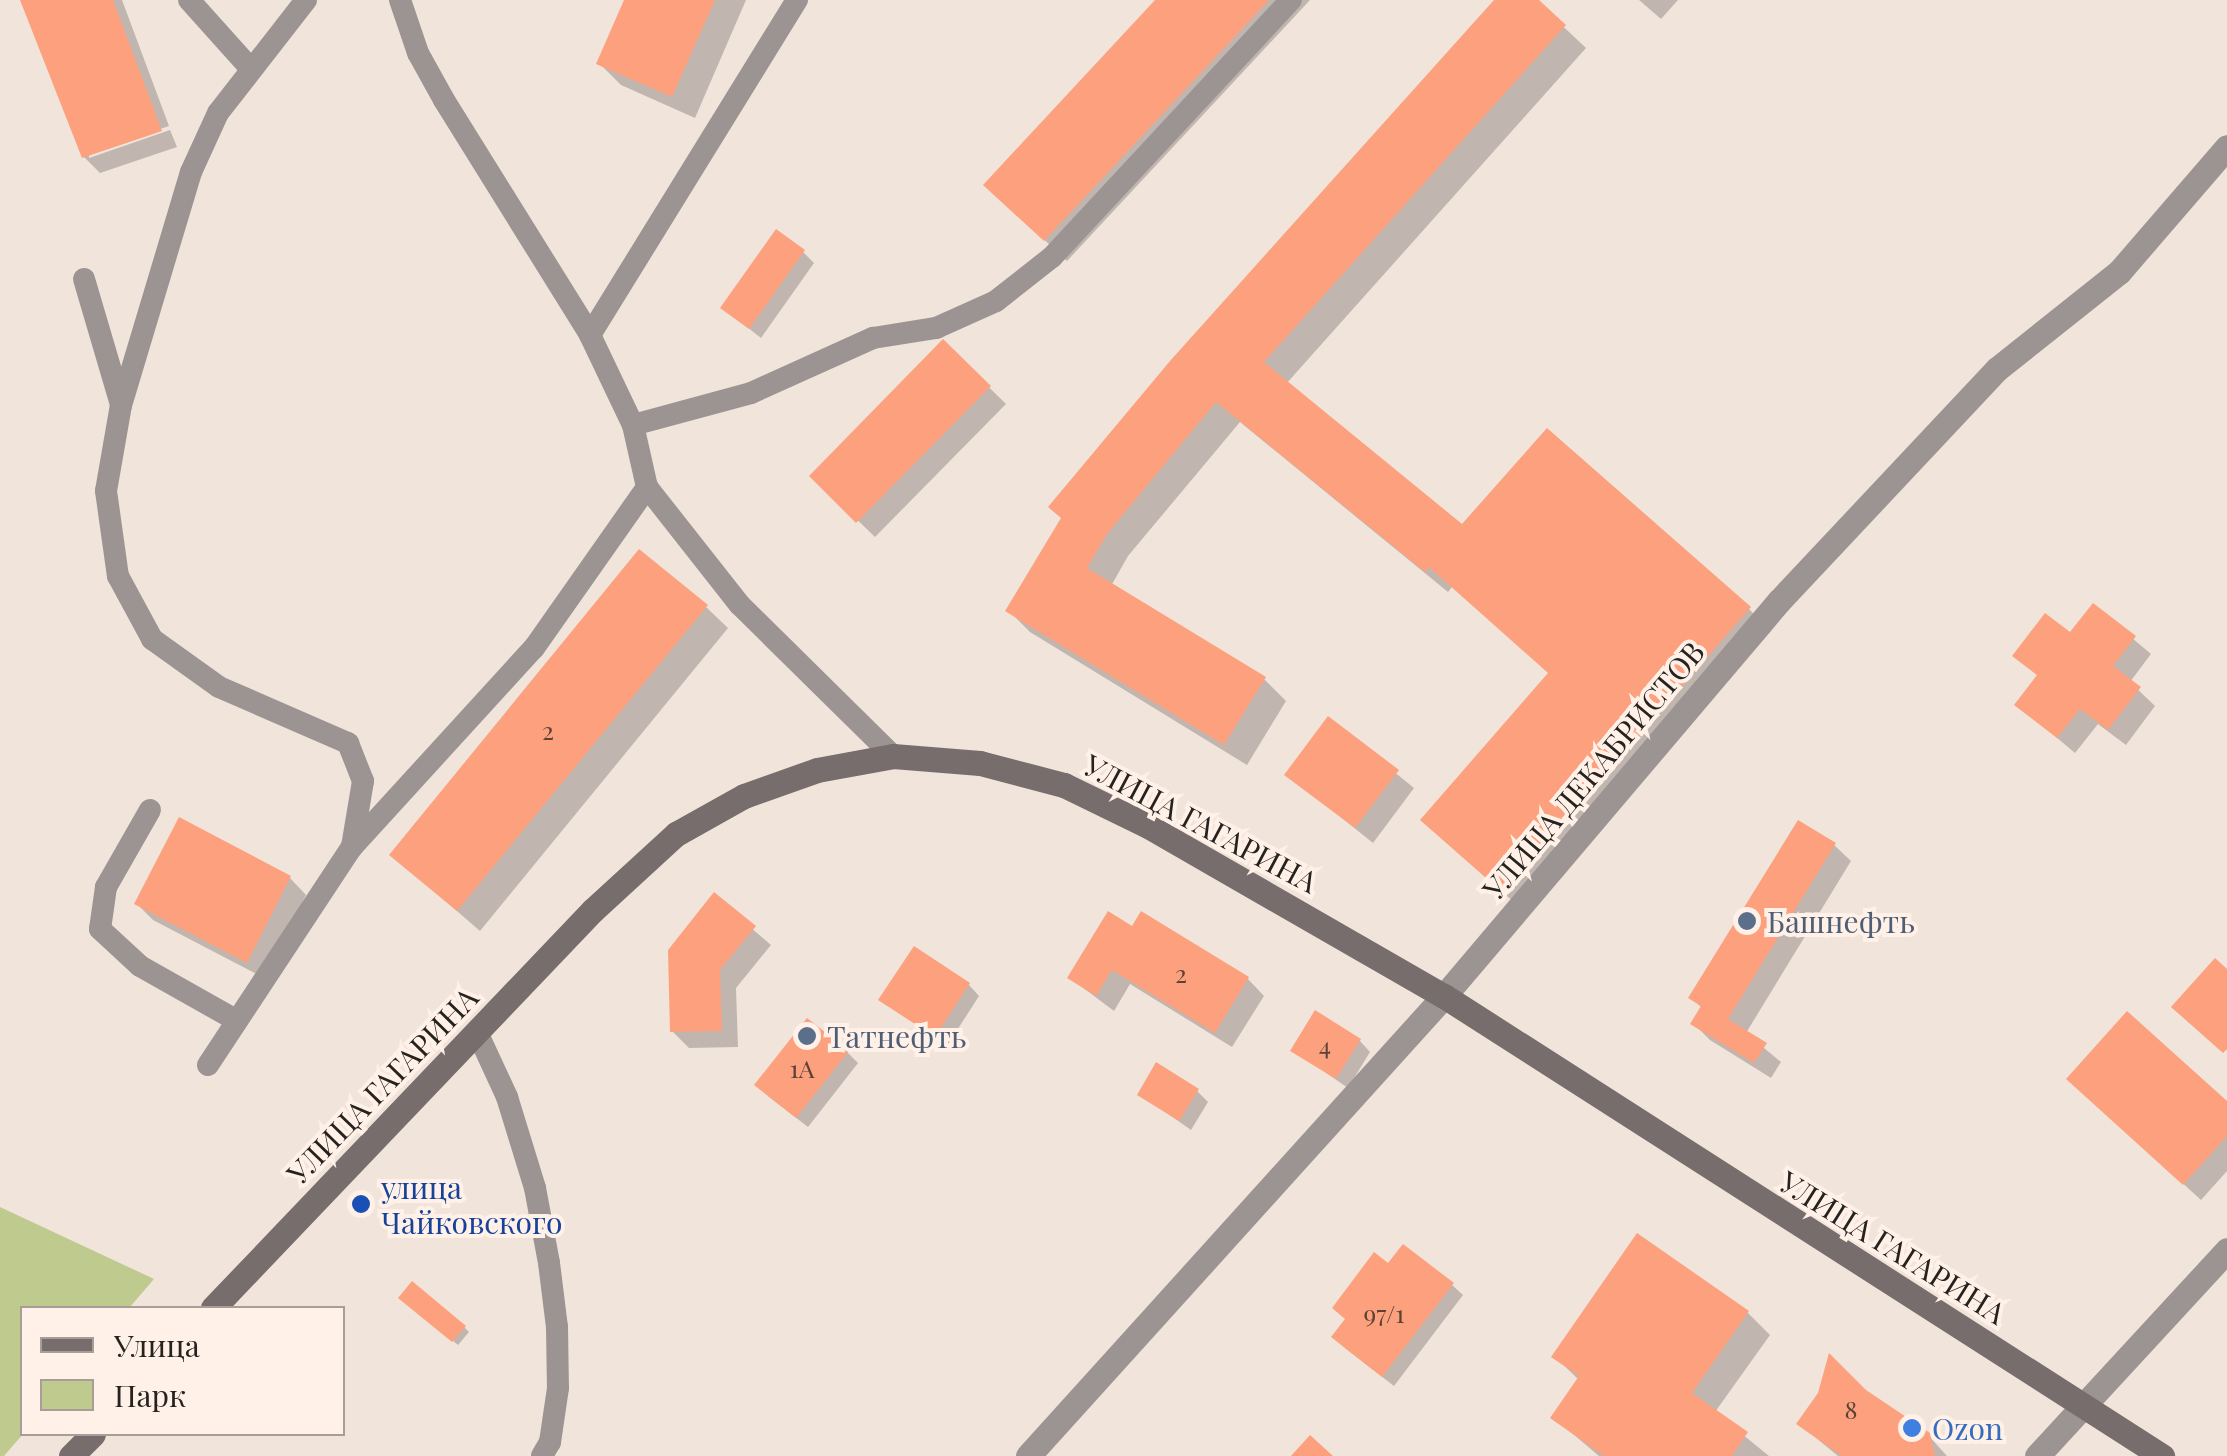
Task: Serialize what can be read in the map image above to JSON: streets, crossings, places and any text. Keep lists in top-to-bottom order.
{
  "streets": {
    "main road": ["УЛИЦА ГАГАРИНА"],
    "street": ["УЛИЦА ДЕКАБРИСТОВ"]
  },
  "crossings": [
    ["УЛИЦА ДЕКАБРИСТОВ", "УЛИЦА ГАГАРИНА"]
  ],
  "places": [
    "Башнефть",
    "Татнефть",
    "улица Чайковского",
    "Ozon"
  ],
  "house_numbers": [
    "2",
    "2",
    "4",
    "1А",
    "97/1",
    "8"
  ],
  "legend": ["Улица", "Парк"]
}
